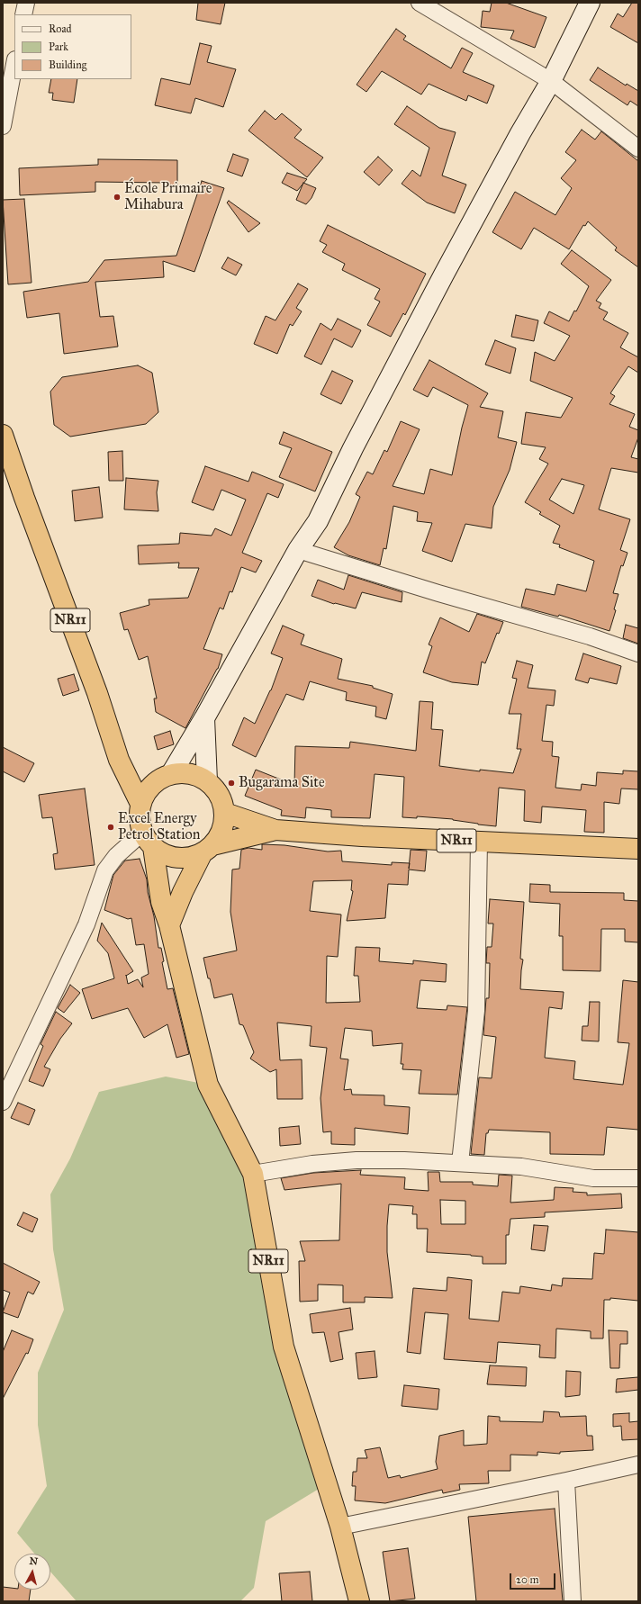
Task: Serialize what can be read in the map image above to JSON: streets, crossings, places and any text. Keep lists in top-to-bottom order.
{
  "streets": {
    "highway": ["NR11"]
  },
  "places": ["École Primaire Mihabura", "Bugarama Site", "Excel Energy Petrol Station"],
  "legend": ["Road", "Park", "Building"],
  "scale_bar": "20 m",
  "north": "top"
}
